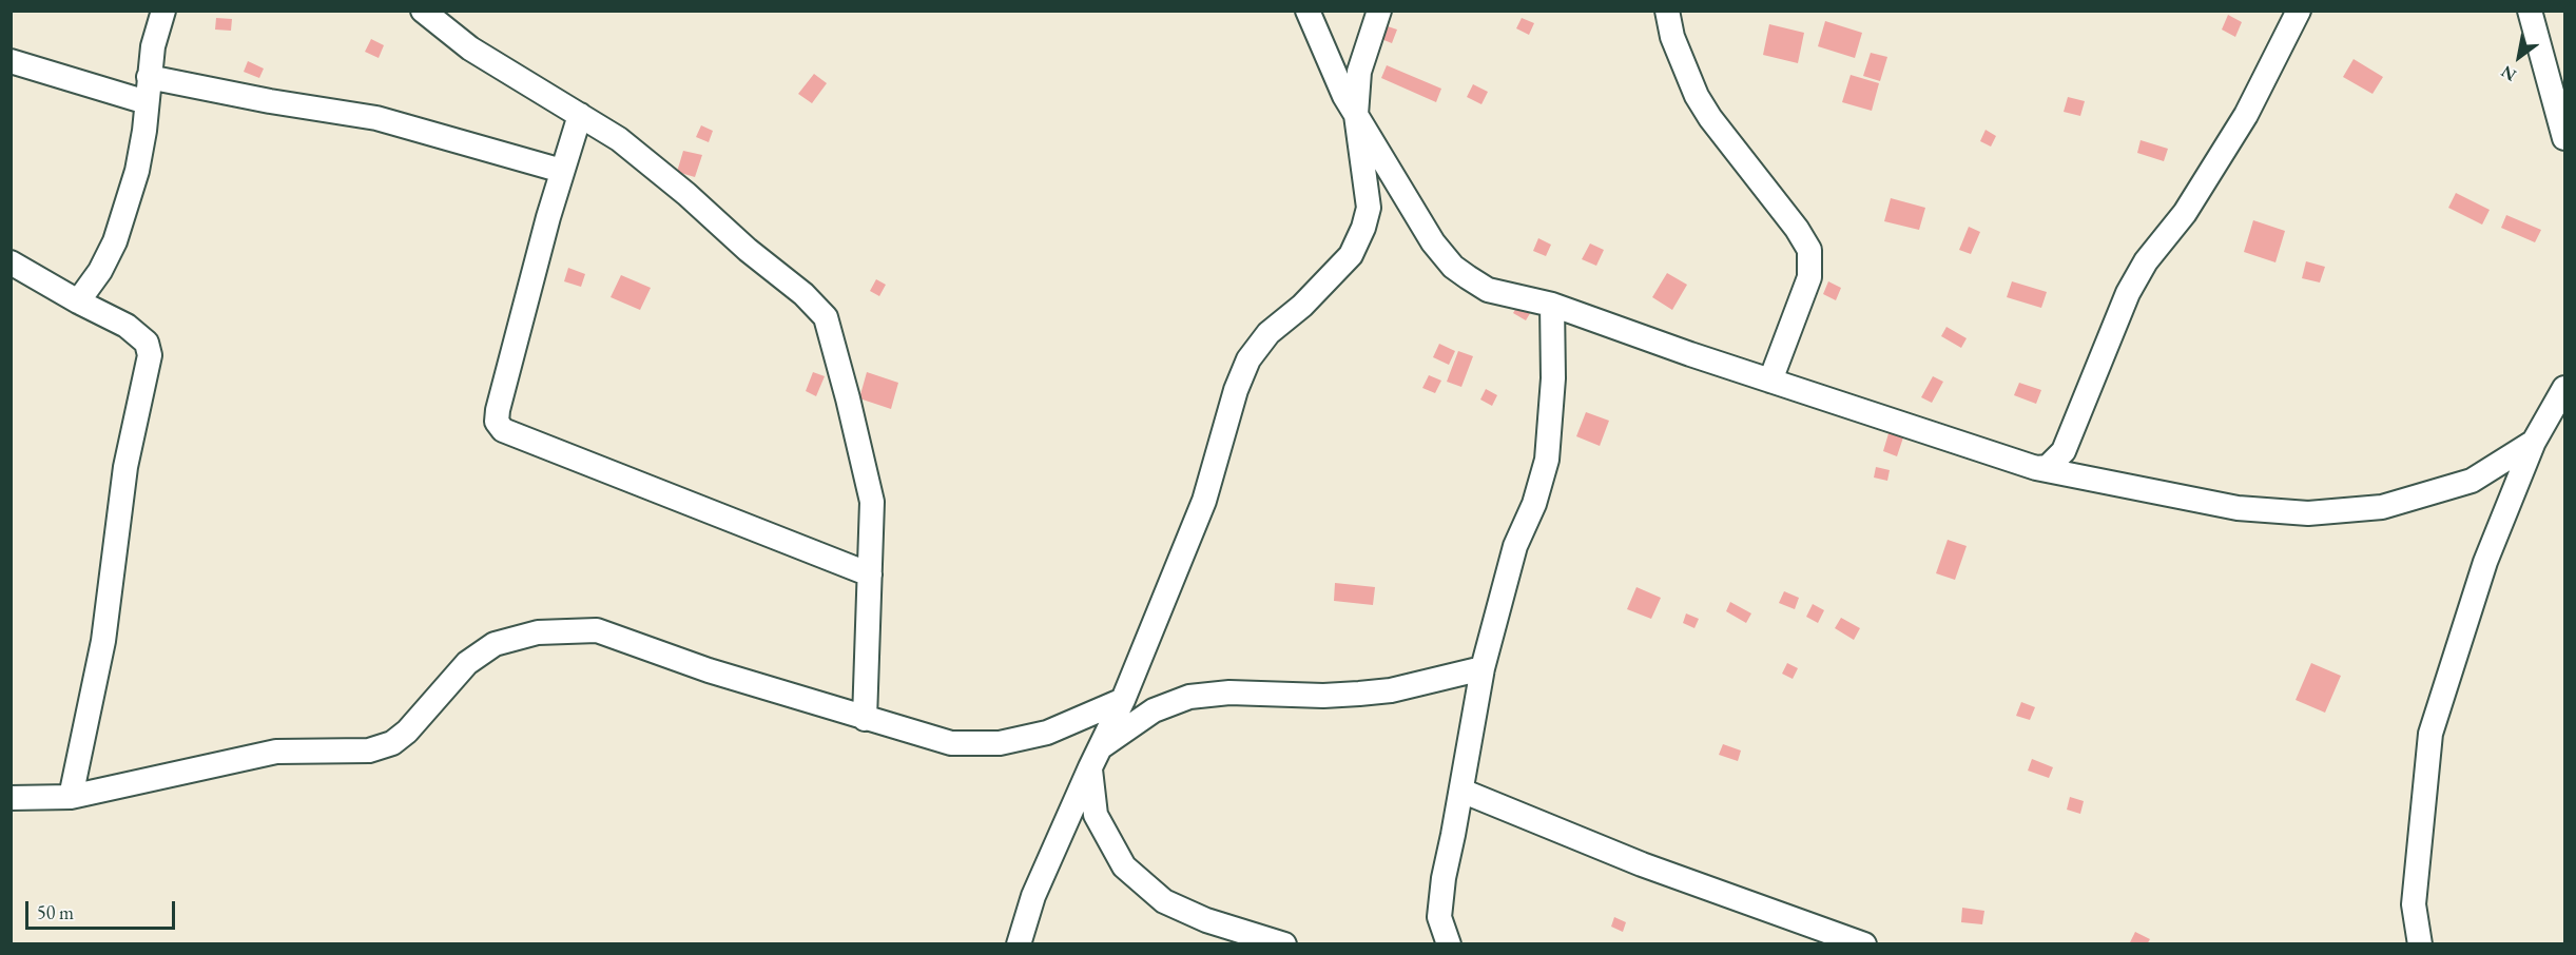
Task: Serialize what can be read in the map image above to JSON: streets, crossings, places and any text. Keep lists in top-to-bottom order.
{
  "scale_bar": "50 m",
  "north": "bottom left"
}
